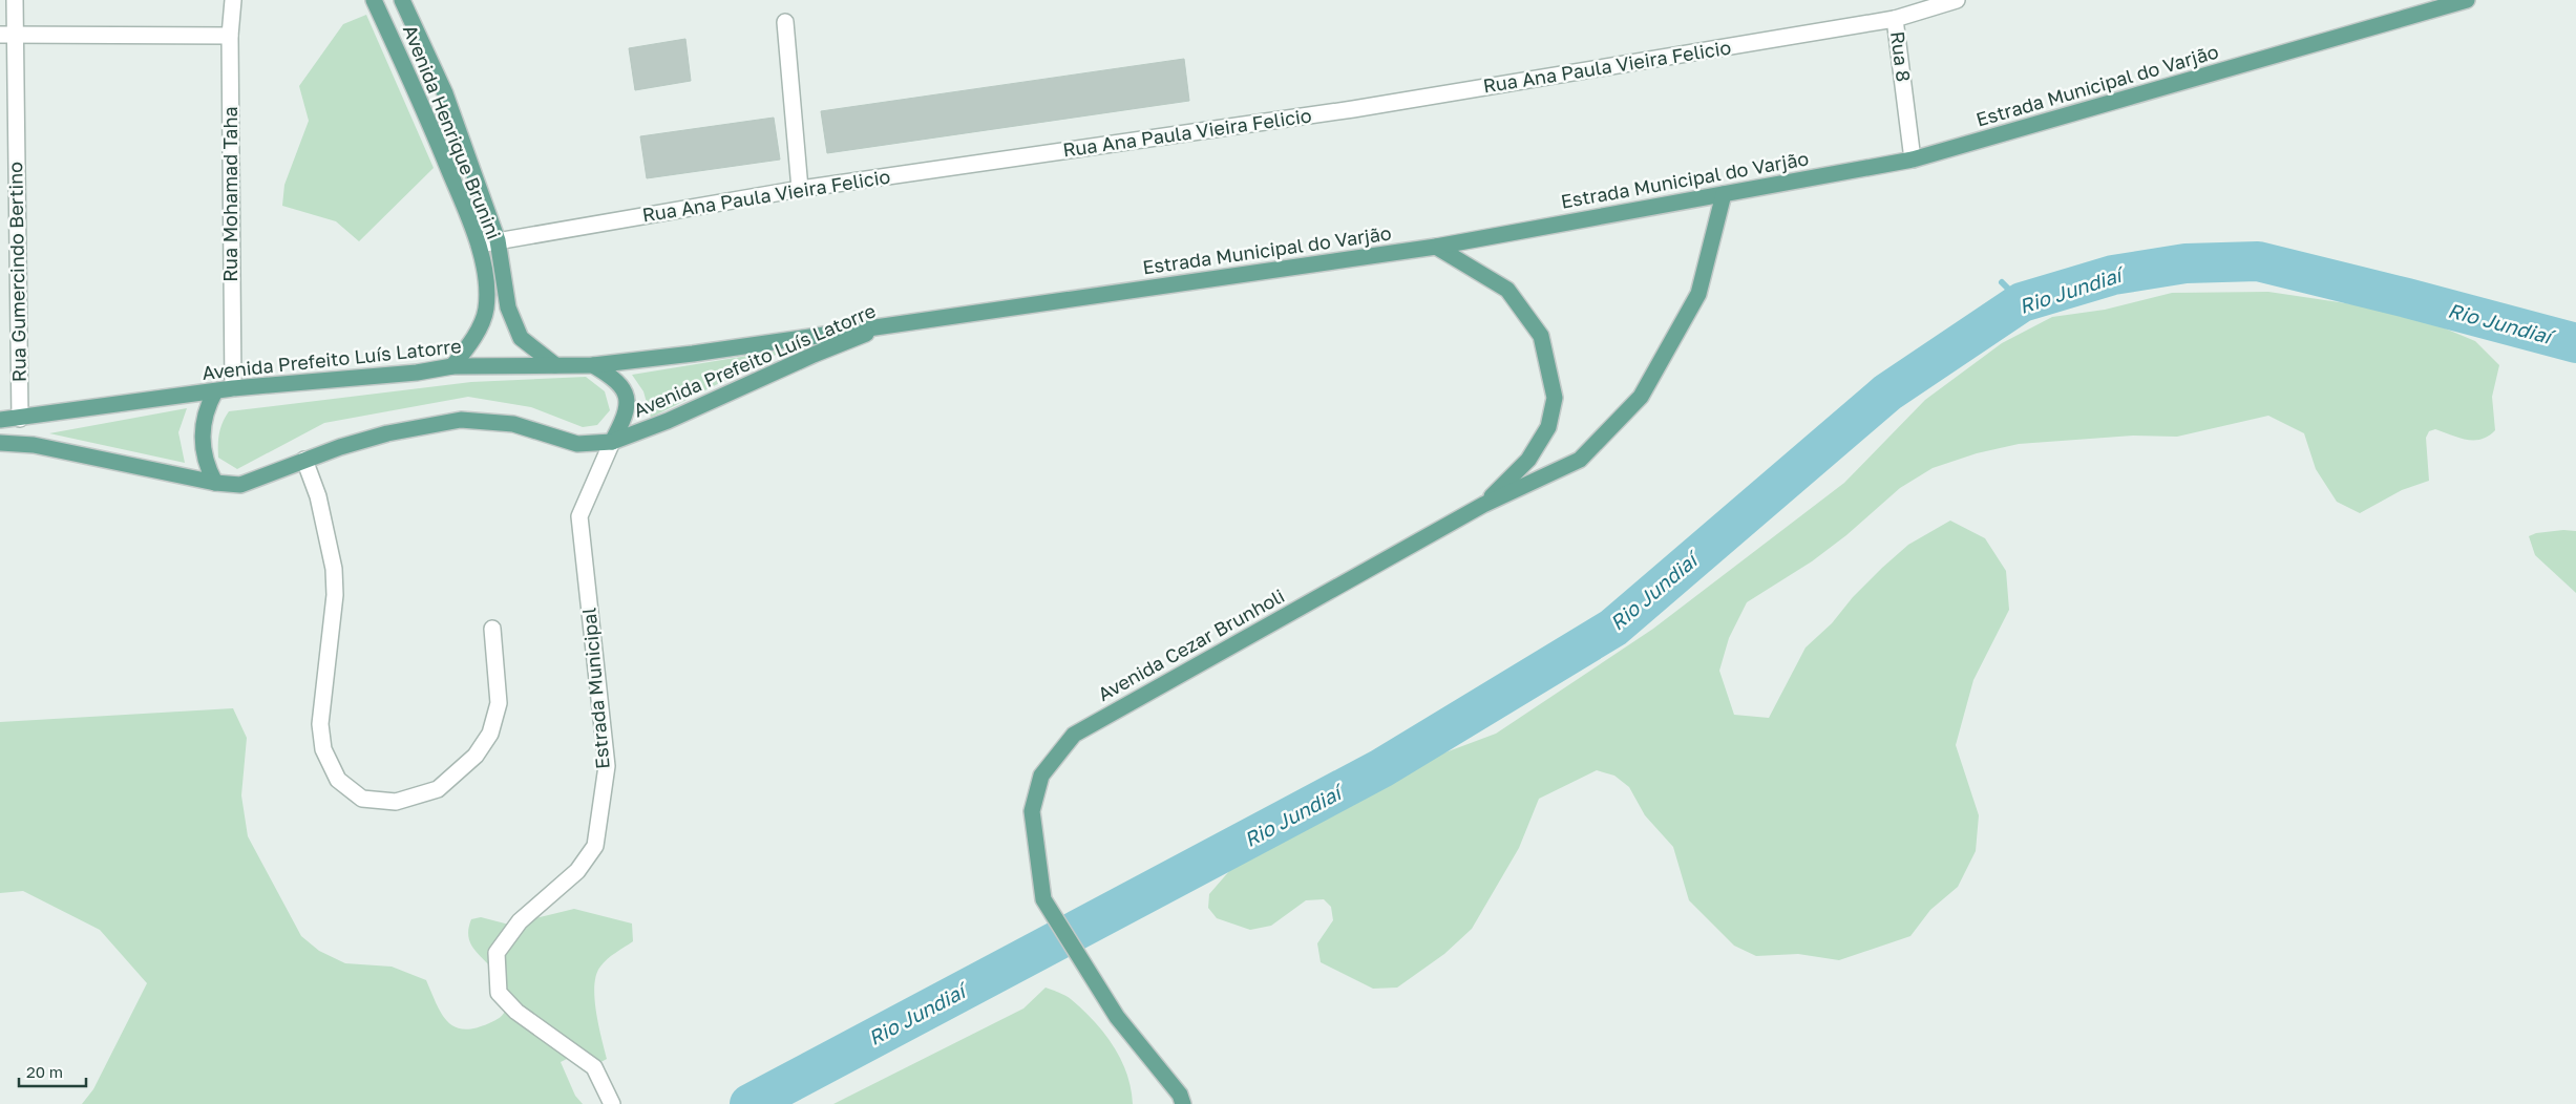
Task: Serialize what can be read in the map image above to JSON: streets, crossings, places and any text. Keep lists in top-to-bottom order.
{
  "streets": {
    "main road": [
      "Estrada Municipal do Varjão",
      "Avenida Henrique Brunini",
      "Avenida Prefeito Luís Latorre",
      "Avenida Cezar Brunholi"
    ],
    "street": [
      "Rua 8",
      "Rua Ana Paula Vieira Felicio",
      "Rua Mohamad Taha",
      "Rua Gumercindo Bertino",
      "Estrada Municipal"
    ]
  },
  "crossings": [
    ["Rua 8", "Rua Ana Paula Vieira Felicio"],
    ["Rua 8", "Estrada Municipal do Varjão"],
    ["Rua Ana Paula Vieira Felicio", "Avenida Henrique Brunini"],
    ["Estrada Municipal do Varjão", "Avenida Prefeito Luís Latorre"],
    ["Estrada Municipal do Varjão", "Avenida Cezar Brunholi"],
    ["Avenida Henrique Brunini", "Avenida Prefeito Luís Latorre"],
    ["Rua Mohamad Taha", "Avenida Prefeito Luís Latorre"],
    ["Rua Gumercindo Bertino", "Avenida Prefeito Luís Latorre"],
    ["Avenida Prefeito Luís Latorre", "Estrada Municipal"]
  ],
  "water": ["Rio Jundiaí"],
  "scale_bar": "20 m"
}
